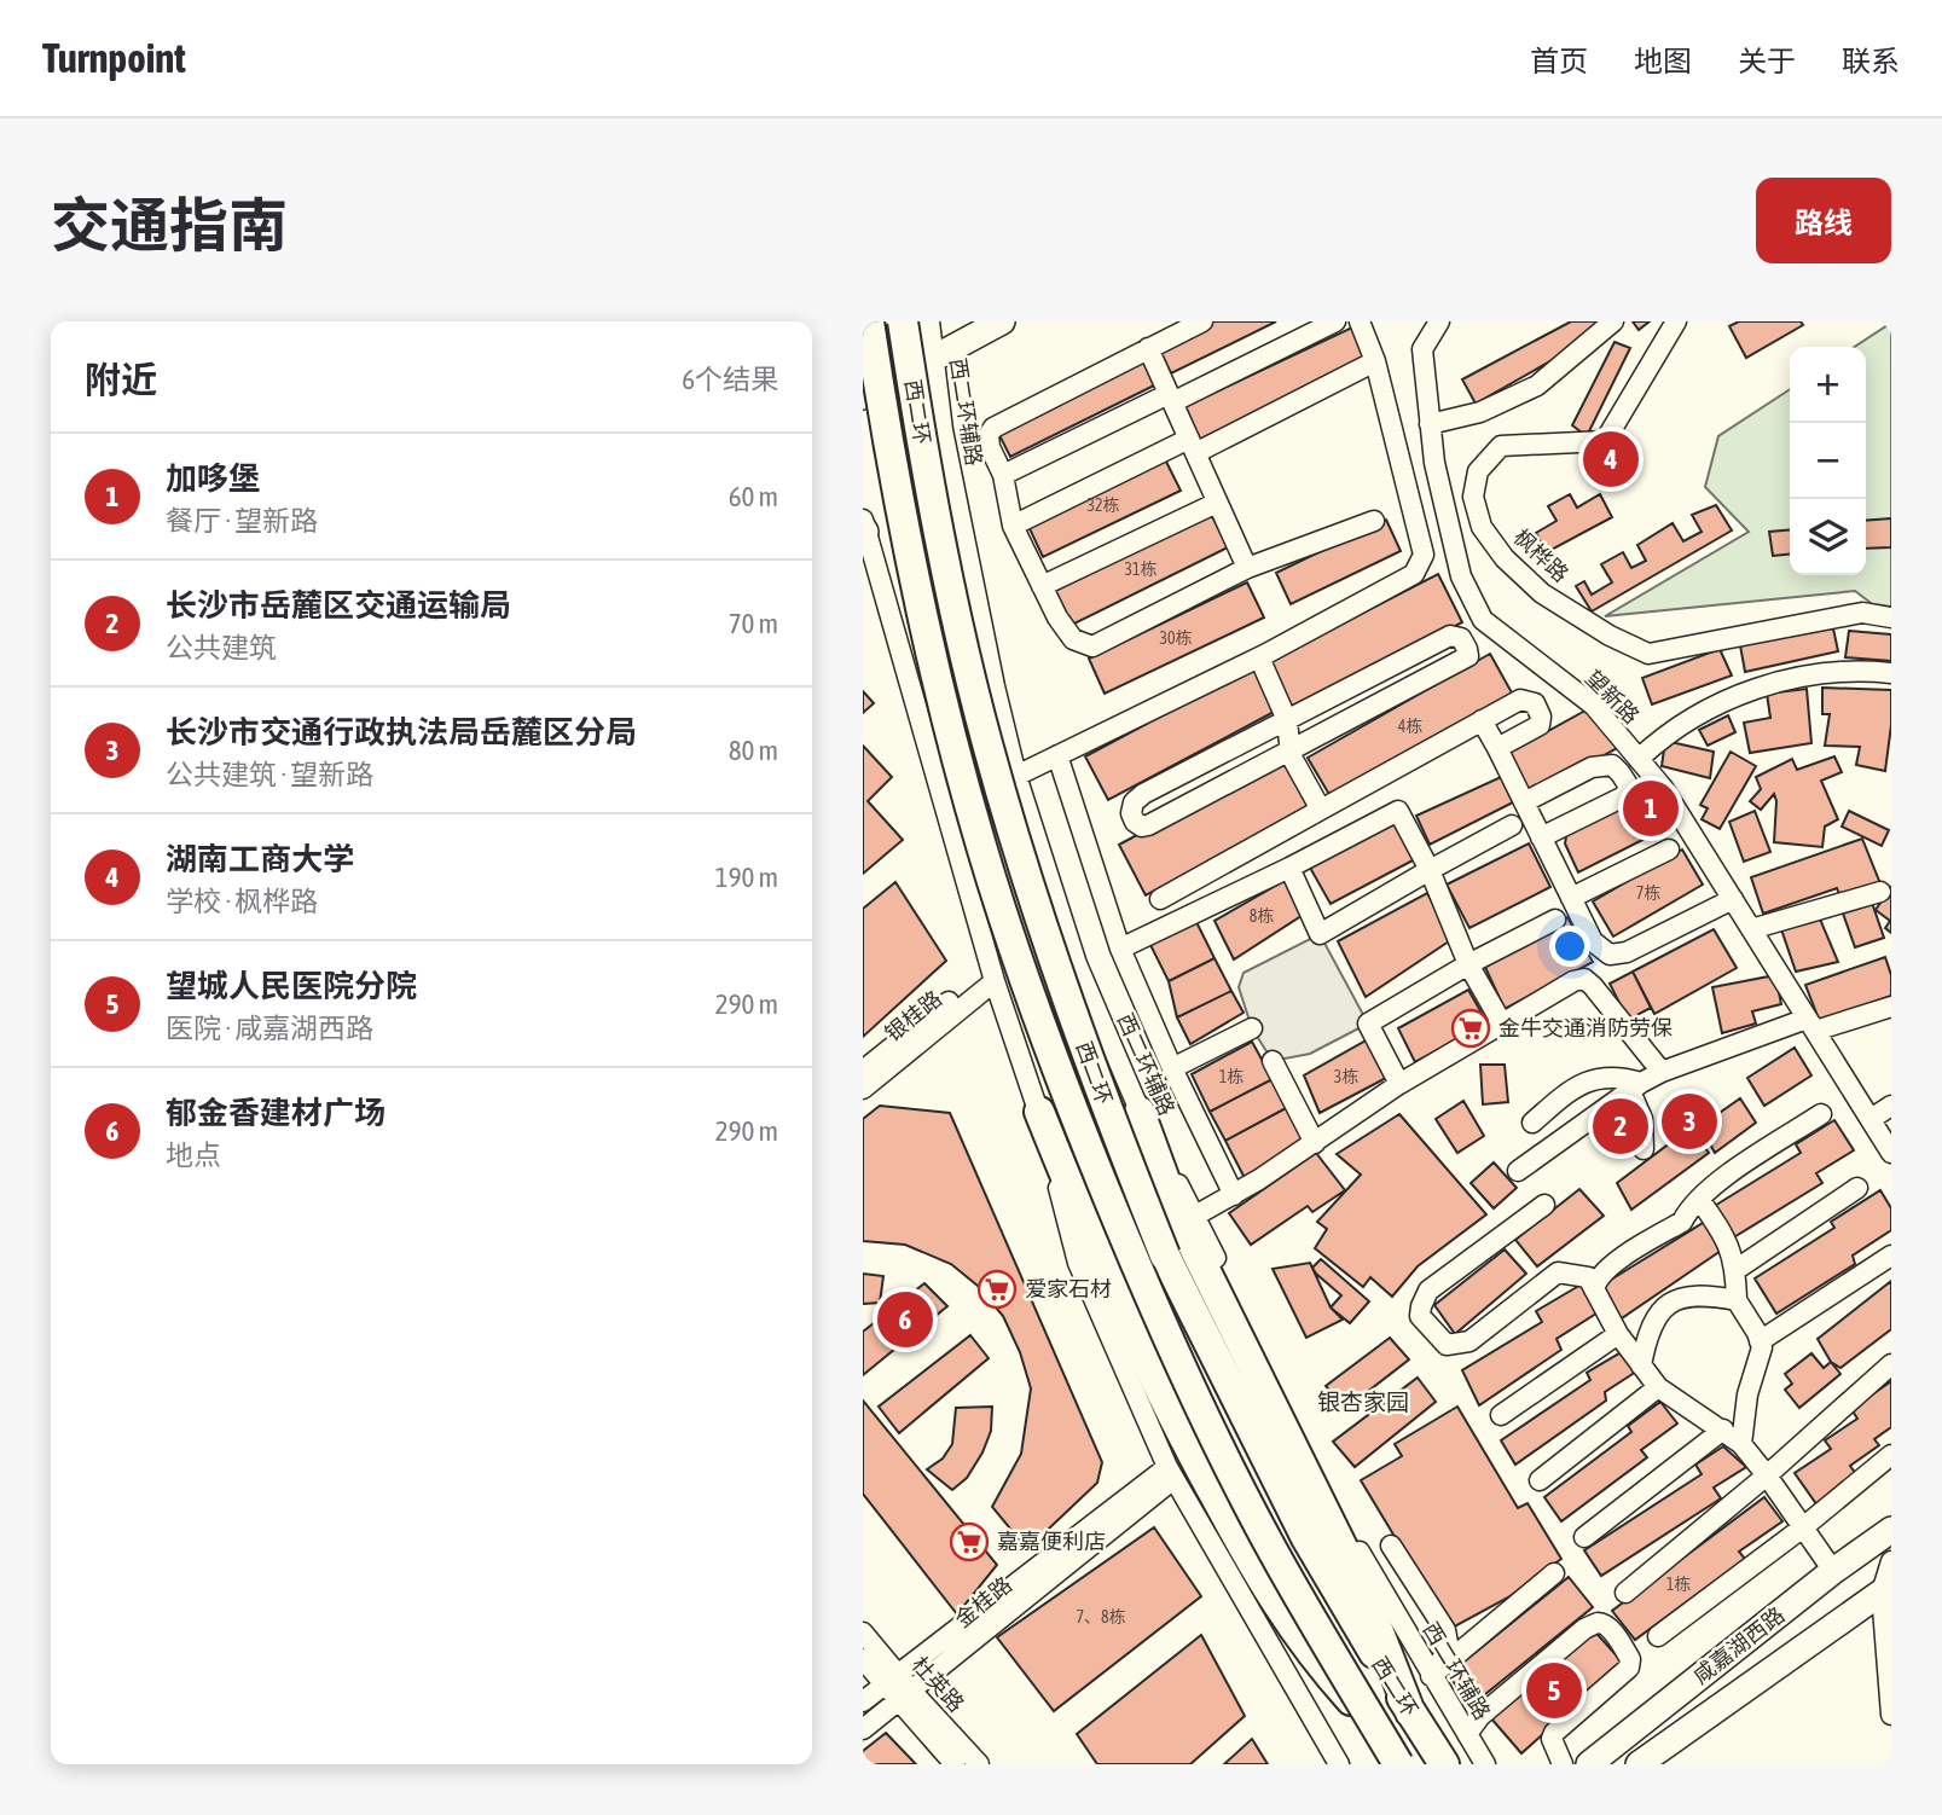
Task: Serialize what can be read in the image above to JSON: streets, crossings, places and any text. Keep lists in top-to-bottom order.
{
  "streets": {
    "highway": ["西二环"],
    "main road": ["咸嘉湖西路"],
    "street": [
      "西二环辅路",
      "枫桦路",
      "望新路",
      "银桂路",
      "金桂路",
      "杜英路"
    ]
  },
  "crossings": [
    ["金桂路", "杜英路"]
  ],
  "districts": ["银杏家园"],
  "places": {
    "supermarket": ["金牛交通消防劳保", "爱家石材", "嘉嘉便利店"]
  },
  "house_numbers": [
    "32栋",
    "31栋",
    "30栋",
    "4栋",
    "7栋",
    "8栋",
    "1栋",
    "3栋",
    "1栋",
    "7、8栋"
  ],
  "page": {
    "header": "Turnpoint",
    "nav": [
      "首页",
      "地图",
      "关于",
      "联系"
    ],
    "title": "交通指南",
    "buttons": "路线",
    "heading": ["附近", "6个结果"],
    "map_buttons": ["+", "−"],
    "pins": [
      "4",
      "1",
      "3",
      "2",
      "6",
      "5"
    ],
    "list": [
      {
        "mark": "1",
        "name": "加哆堡",
        "note": "餐厅 · 望新路",
        "value": "60 m"
      },
      {
        "mark": "2",
        "name": "长沙市岳麓区交通运输局",
        "note": "公共建筑",
        "value": "70 m"
      },
      {
        "mark": "3",
        "name": "长沙市交通行政执法局岳麓区分局",
        "note": "公共建筑 · 望新路",
        "value": "80 m"
      },
      {
        "mark": "4",
        "name": "湖南工商大学",
        "note": "学校 · 枫桦路",
        "value": "190 m"
      },
      {
        "mark": "5",
        "name": "望城人民医院分院",
        "note": "医院 · 咸嘉湖西路",
        "value": "290 m"
      },
      {
        "mark": "6",
        "name": "郁金香建材广场",
        "note": "地点",
        "value": "290 m"
      }
    ]
  }
}
